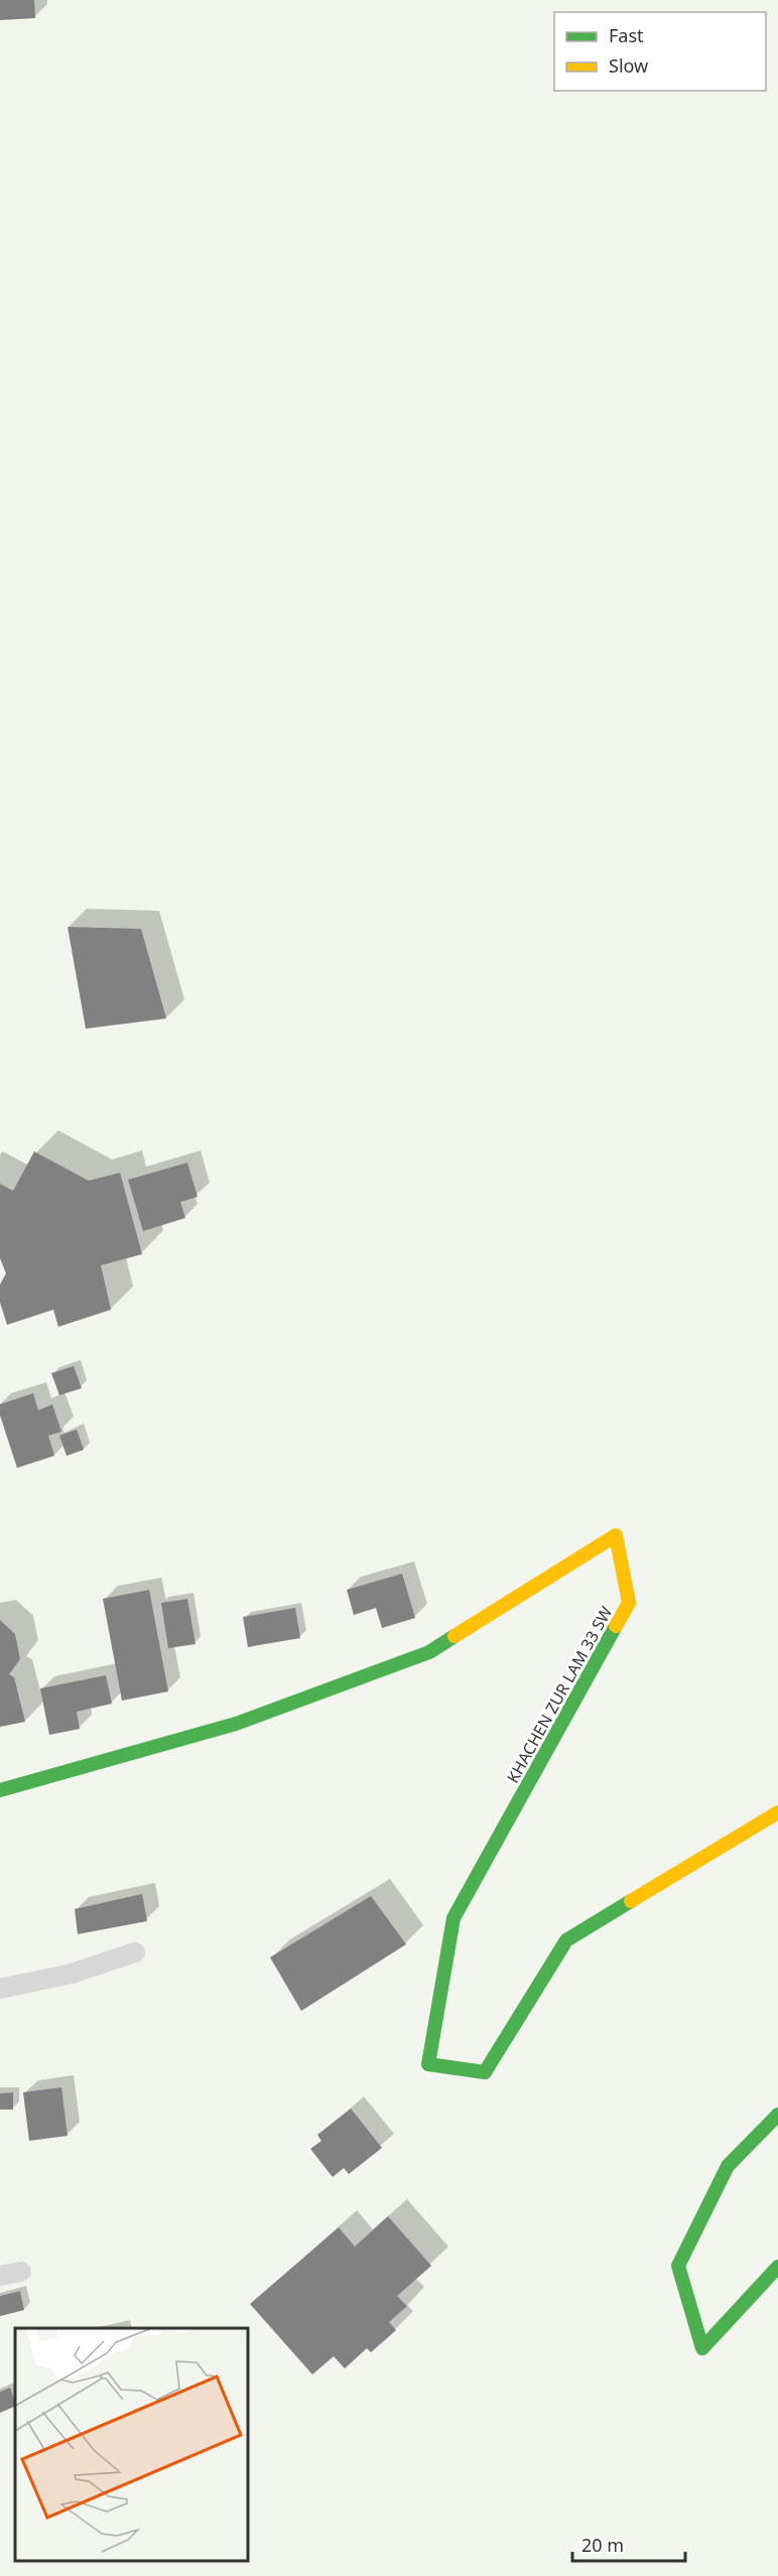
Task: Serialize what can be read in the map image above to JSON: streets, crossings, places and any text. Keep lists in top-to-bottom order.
{
  "streets": {
    "street": ["KHACHEN ZUR LAM 33 SW"]
  },
  "legend": ["Fast", "Slow"],
  "scale_bar": "20 m"
}
